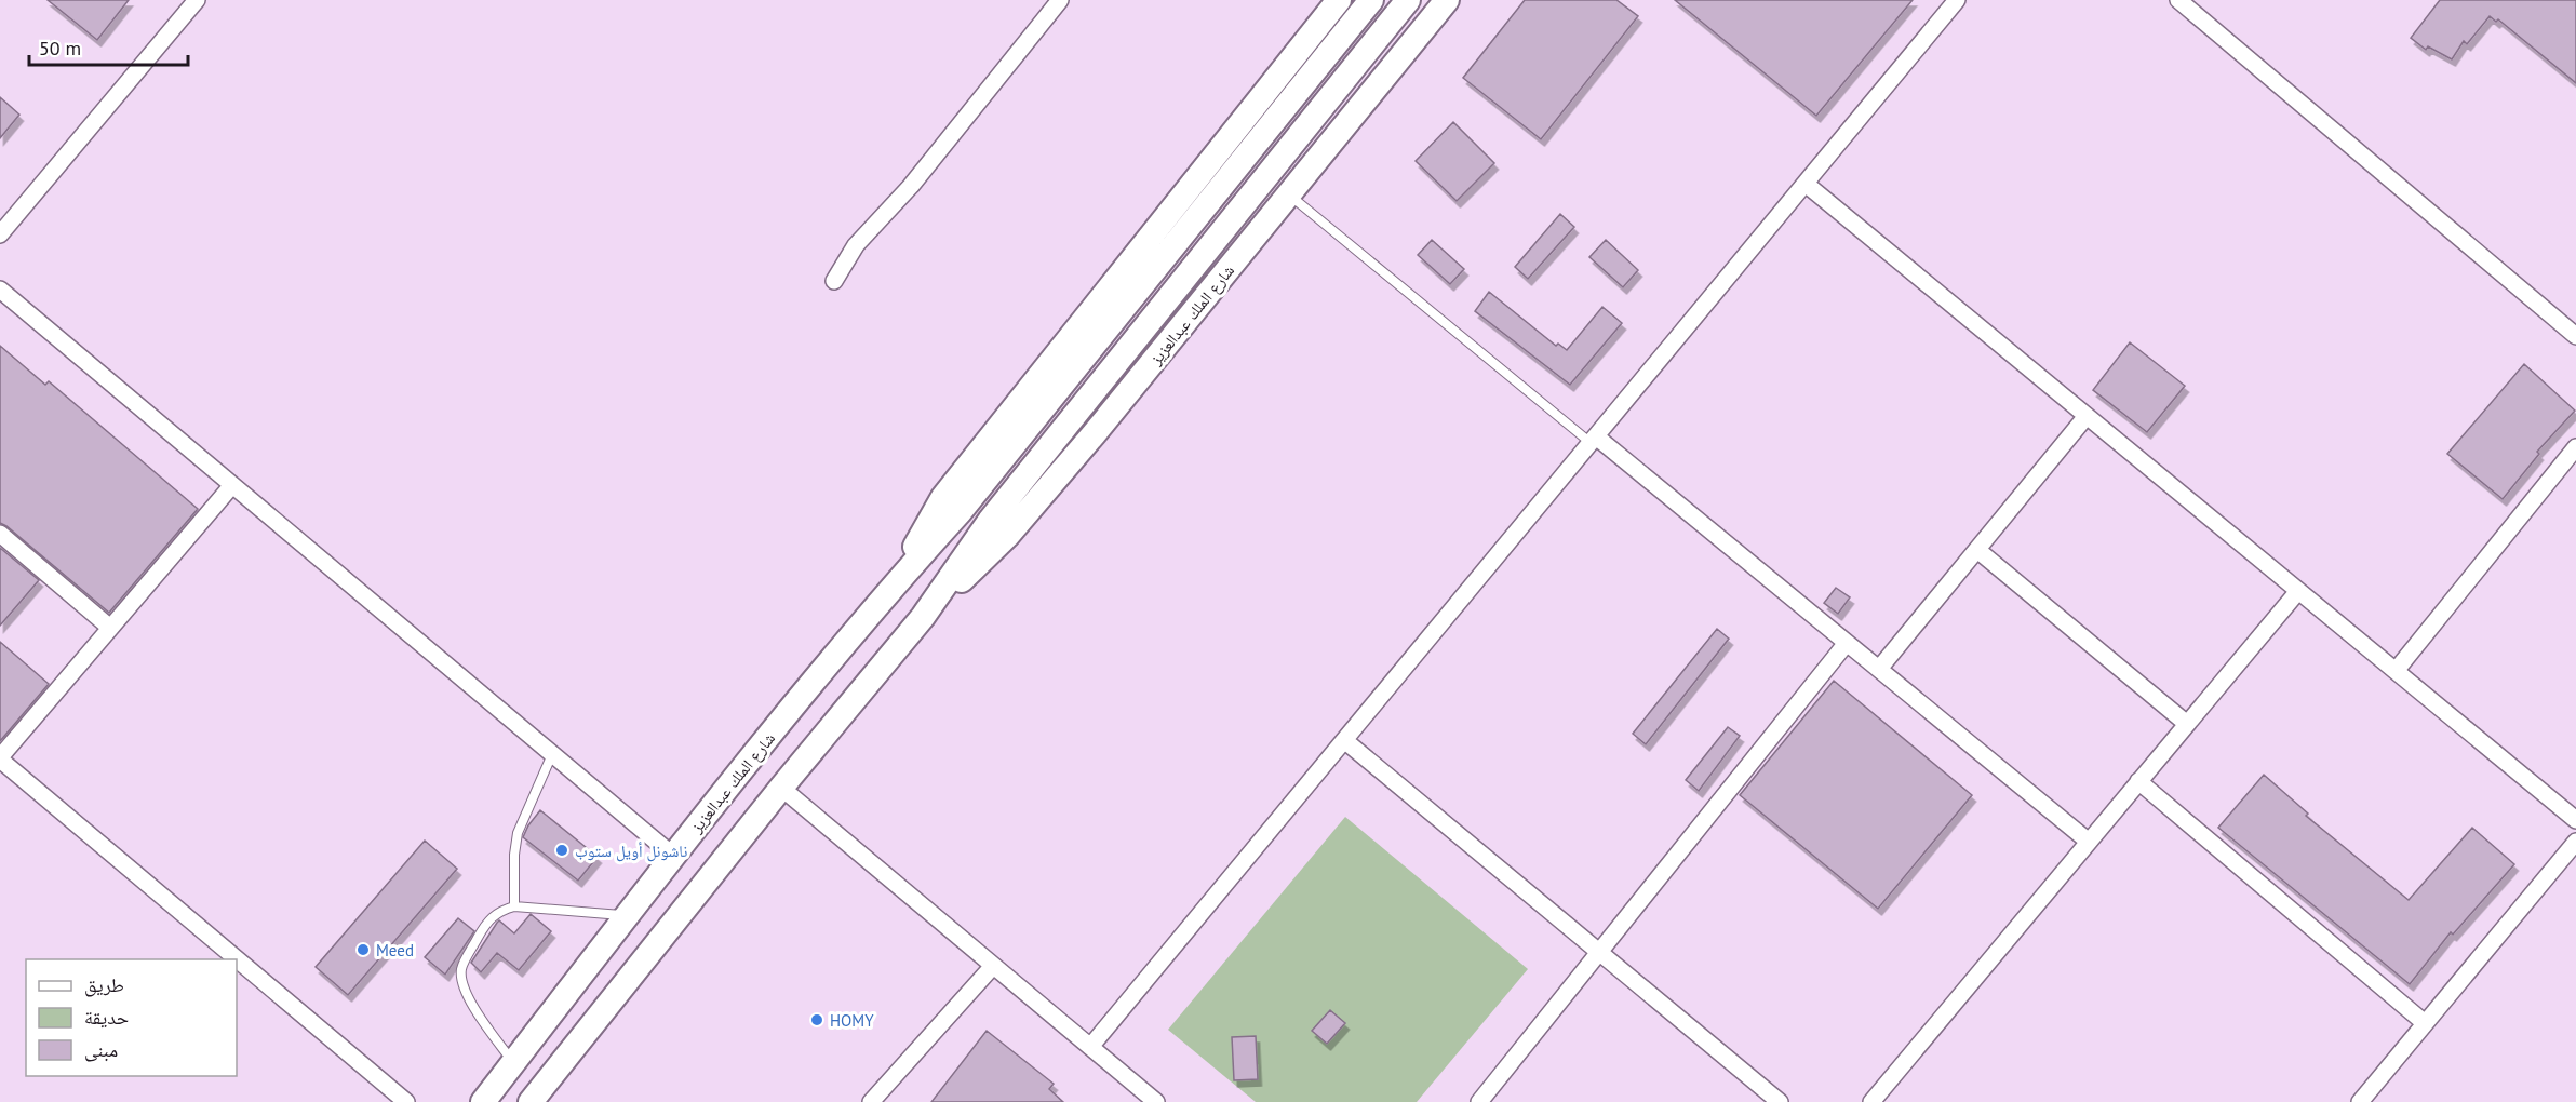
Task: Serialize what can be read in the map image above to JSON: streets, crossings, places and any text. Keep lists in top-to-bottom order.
{
  "streets": {
    "street": ["شارع الملك عبدالعزيز"]
  },
  "places": ["ناشونل أويل ستوب", "Meed", "HOMY"],
  "legend": ["طريق", "حديقة", "مبنى"],
  "scale_bar": "50 m"
}
